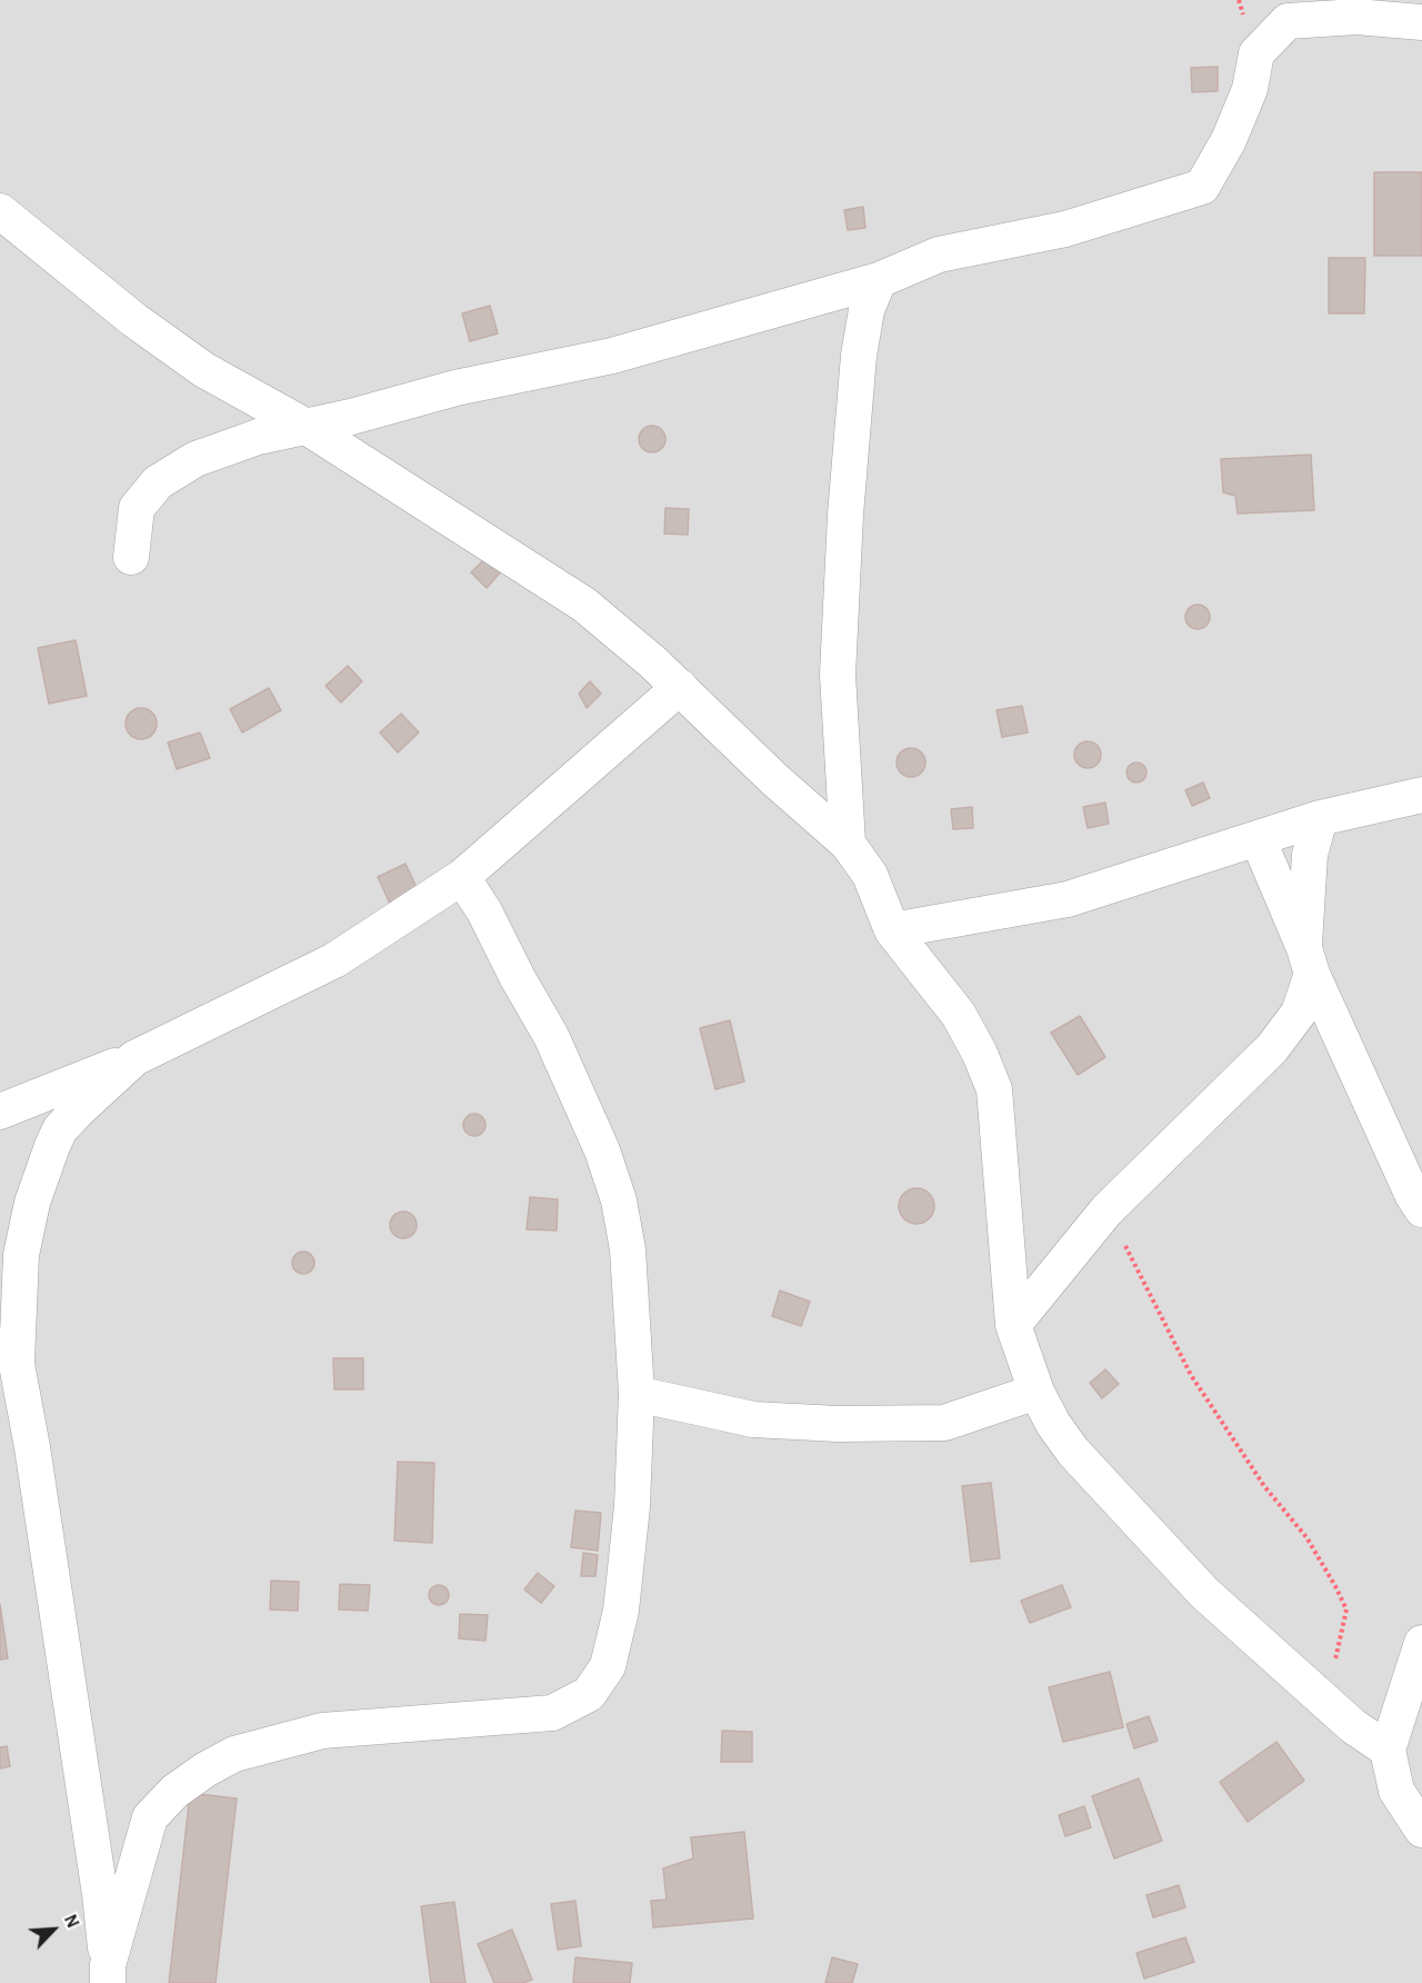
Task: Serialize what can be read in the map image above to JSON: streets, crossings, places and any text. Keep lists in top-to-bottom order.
{
  "north": "top right"
}
